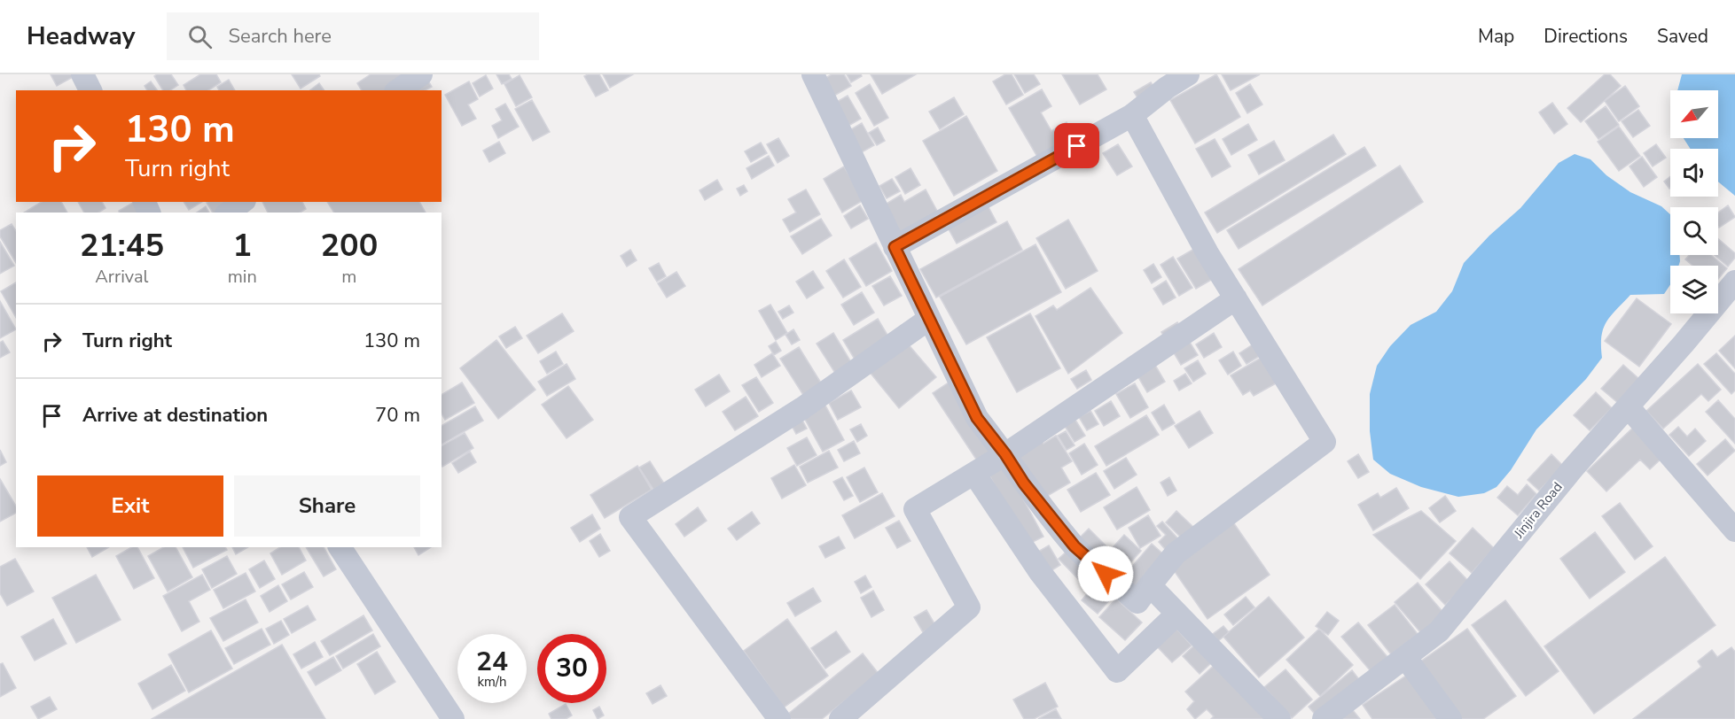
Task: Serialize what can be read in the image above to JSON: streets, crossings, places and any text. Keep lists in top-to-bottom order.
{
  "streets": {
    "street": ["Jinjira Road"]
  },
  "north": "bottom left",
  "page": {
    "header": "Headway",
    "search": "Search here",
    "nav": ["Map", "Directions", "Saved"],
    "turn": ["130 m", "Turn right"],
    "eta": [
      "21:45",
      "Arrival",
      "1",
      "min",
      "200",
      "m"
    ],
    "list": [
      {
        "name": "Turn right",
        "value": "130 m"
      },
      {
        "name": "Arrive at destination",
        "value": "70 m"
      }
    ],
    "buttons": ["Exit", "Share"],
    "speed": "24 km/h",
    "limit": "30"
  }
}
